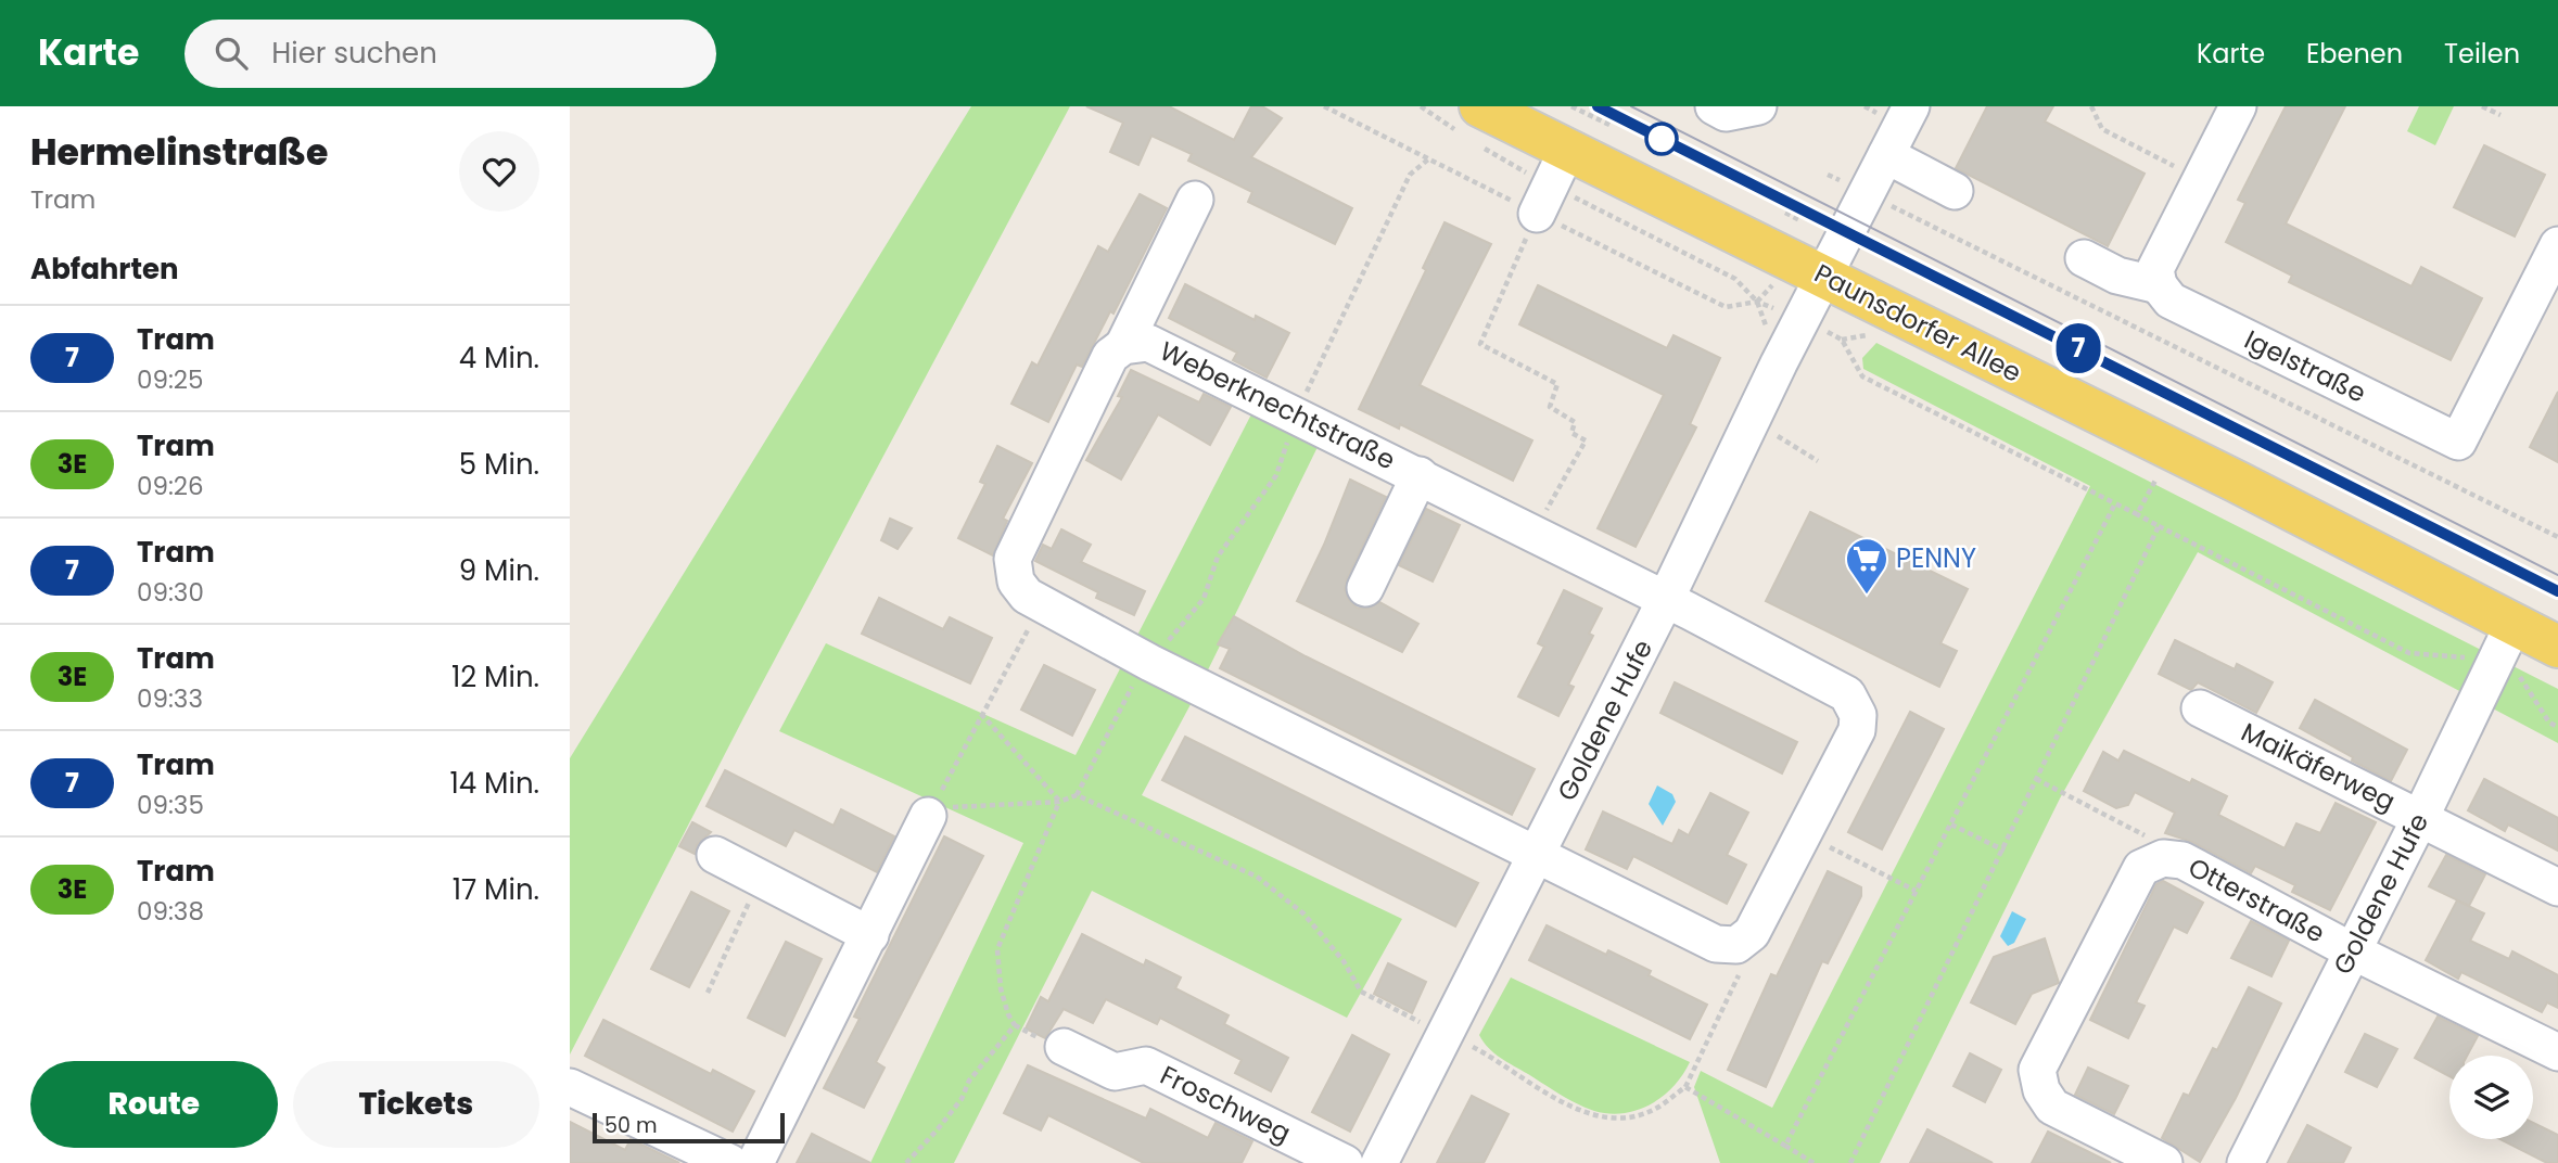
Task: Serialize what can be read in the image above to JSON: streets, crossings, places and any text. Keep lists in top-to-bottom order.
{
  "streets": {
    "main road": ["Paunsdorfer Allee"],
    "street": [
      "Igelstraße",
      "Weberknechtstraße",
      "Goldene Hufe",
      "Maikäferweg",
      "Otterstraße",
      "Froschweg"
    ]
  },
  "crossings": [
    ["Paunsdorfer Allee", "Goldene Hufe"],
    ["Weberknechtstraße", "Goldene Hufe"],
    ["Goldene Hufe", "Maikäferweg"],
    ["Goldene Hufe", "Otterstraße"]
  ],
  "places": {
    "supermarket": ["PENNY"]
  },
  "lines": ["tram line 7"],
  "scale_bar": "50 m",
  "page": {
    "header": "Karte",
    "search": "Hier suchen",
    "nav": ["Karte", "Ebenen", "Teilen"],
    "heading": [
      ["Hermelinstraße", "Tram"],
      "Abfahrten"
    ],
    "on_map": "7",
    "list": [
      {
        "mark": "7",
        "name": "Tram",
        "note": "09:25",
        "value": "4 Min."
      },
      {
        "mark": "3E",
        "name": "Tram",
        "note": "09:26",
        "value": "5 Min."
      },
      {
        "mark": "7",
        "name": "Tram",
        "note": "09:30",
        "value": "9 Min."
      },
      {
        "mark": "3E",
        "name": "Tram",
        "note": "09:33",
        "value": "12 Min."
      },
      {
        "mark": "7",
        "name": "Tram",
        "note": "09:35",
        "value": "14 Min."
      },
      {
        "mark": "3E",
        "name": "Tram",
        "note": "09:38",
        "value": "17 Min."
      }
    ],
    "buttons": ["Route", "Tickets"],
    "scale": "50 m"
  }
}
